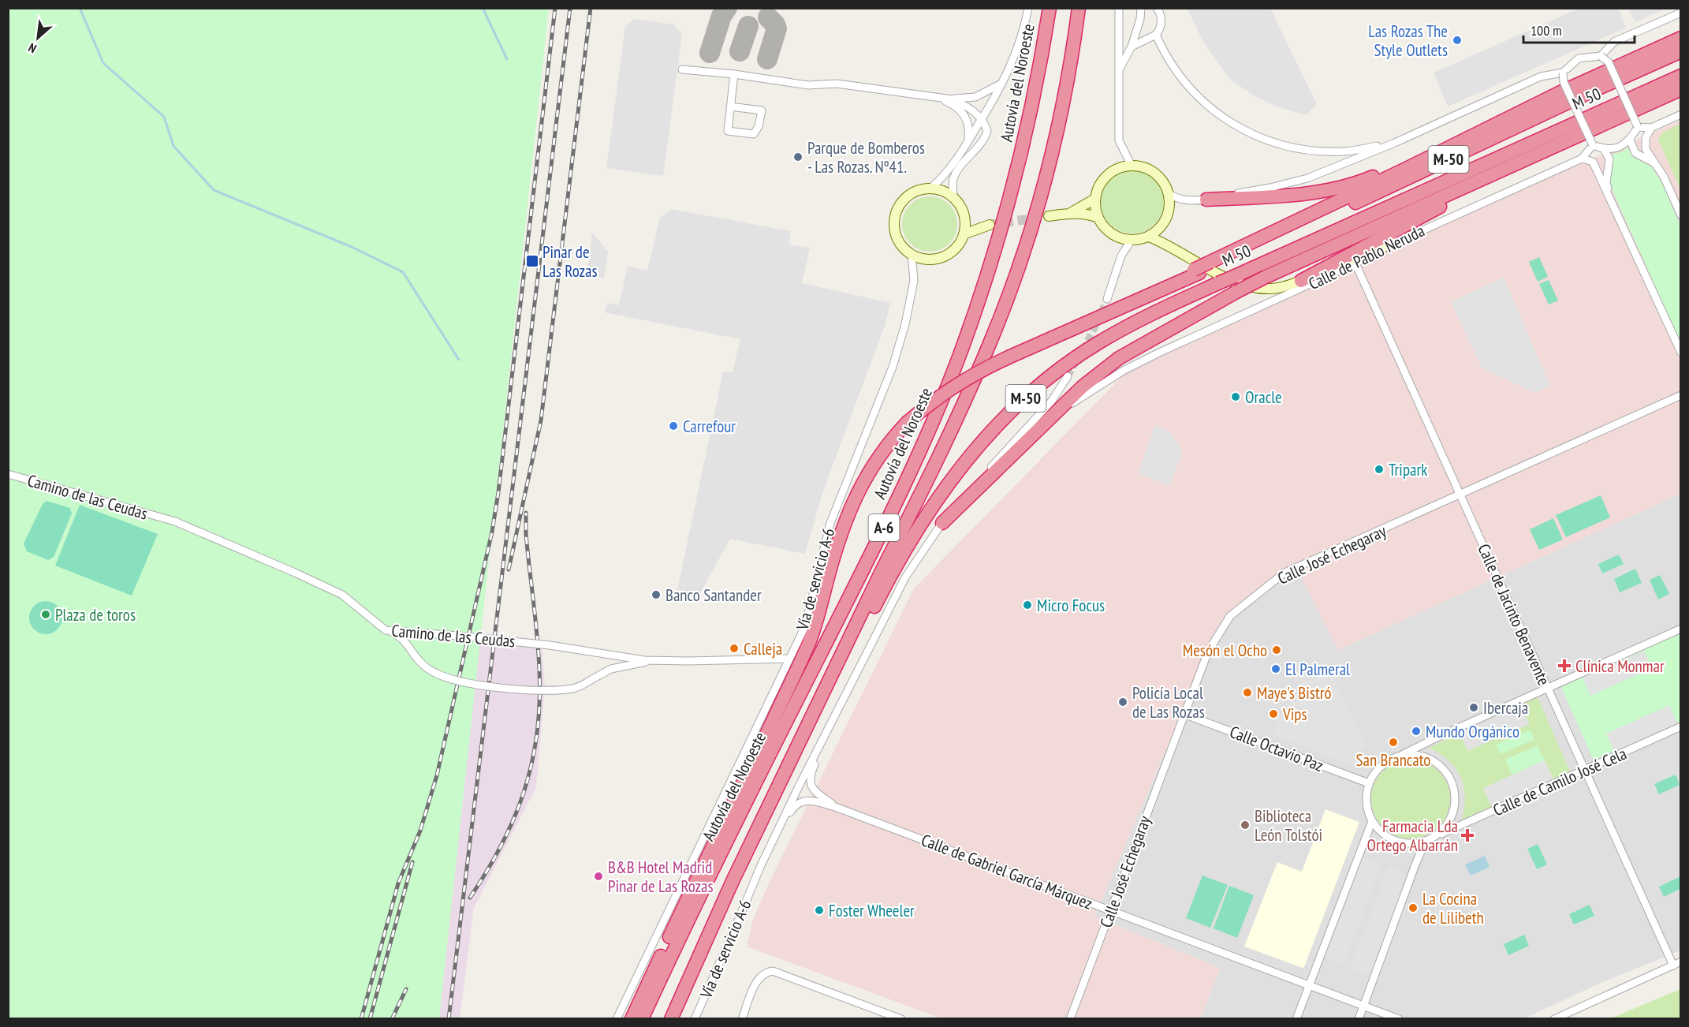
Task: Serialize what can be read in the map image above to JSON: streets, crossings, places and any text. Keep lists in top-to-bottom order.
{
  "streets": {
    "highway": [
      "Autovía del Noroeste",
      "M 50",
      "M-50",
      "A-6"
    ],
    "street": [
      "Calle de Pablo Neruda",
      "Camino de las Ceudas",
      "Calle José Echegaray",
      "Vía de servicio A-6",
      "Calle de Jacinto Benavente",
      "Calle Octavio Paz",
      "Calle de Camilo José Cela",
      "Calle de Gabriel García Márquez"
    ]
  },
  "crossings": [
    ["M 50", "A-6"],
    ["Calle de Pablo Neruda", "Calle de Jacinto Benavente"],
    ["Camino de las Ceudas", "Vía de servicio A-6"],
    ["Calle José Echegaray", "Calle de Jacinto Benavente"],
    ["Calle José Echegaray", "Calle Octavio Paz"],
    ["Calle José Echegaray", "Calle de Gabriel García Márquez"],
    ["Vía de servicio A-6", "Calle de Gabriel García Márquez"],
    ["Calle de Jacinto Benavente", "Calle de Camilo José Cela"],
    ["Calle Octavio Paz", "Calle de Camilo José Cela"]
  ],
  "places": {
    "other": [
      "Las Rozas The Style Outlets",
      "Parque de Bomberos - Las Rozas. Nº41.",
      "Oracle",
      "Carrefour",
      "Tripark",
      "Banco Santander",
      "Micro Focus",
      "Plaza de toros",
      "Calleja",
      "Mesón el Ocho",
      "El Palmeral",
      "Maye's Bistró",
      "Policía Local de Las Rozas",
      "Ibercaja",
      "Vips",
      "Mundo Orgánico",
      "San Brancato",
      "Biblioteca León Tolstói",
      "B&B Hotel Madrid Pinar de Las Rozas",
      "La Cocina de Lilibeth",
      "Foster Wheeler"
    ],
    "transit": ["Pinar de Las Rozas"],
    "health": ["Clínica Monmar", "Farmacia Lda Ortego Albarrán"]
  },
  "scale_bar": "100 m",
  "north": "bottom left"
}
